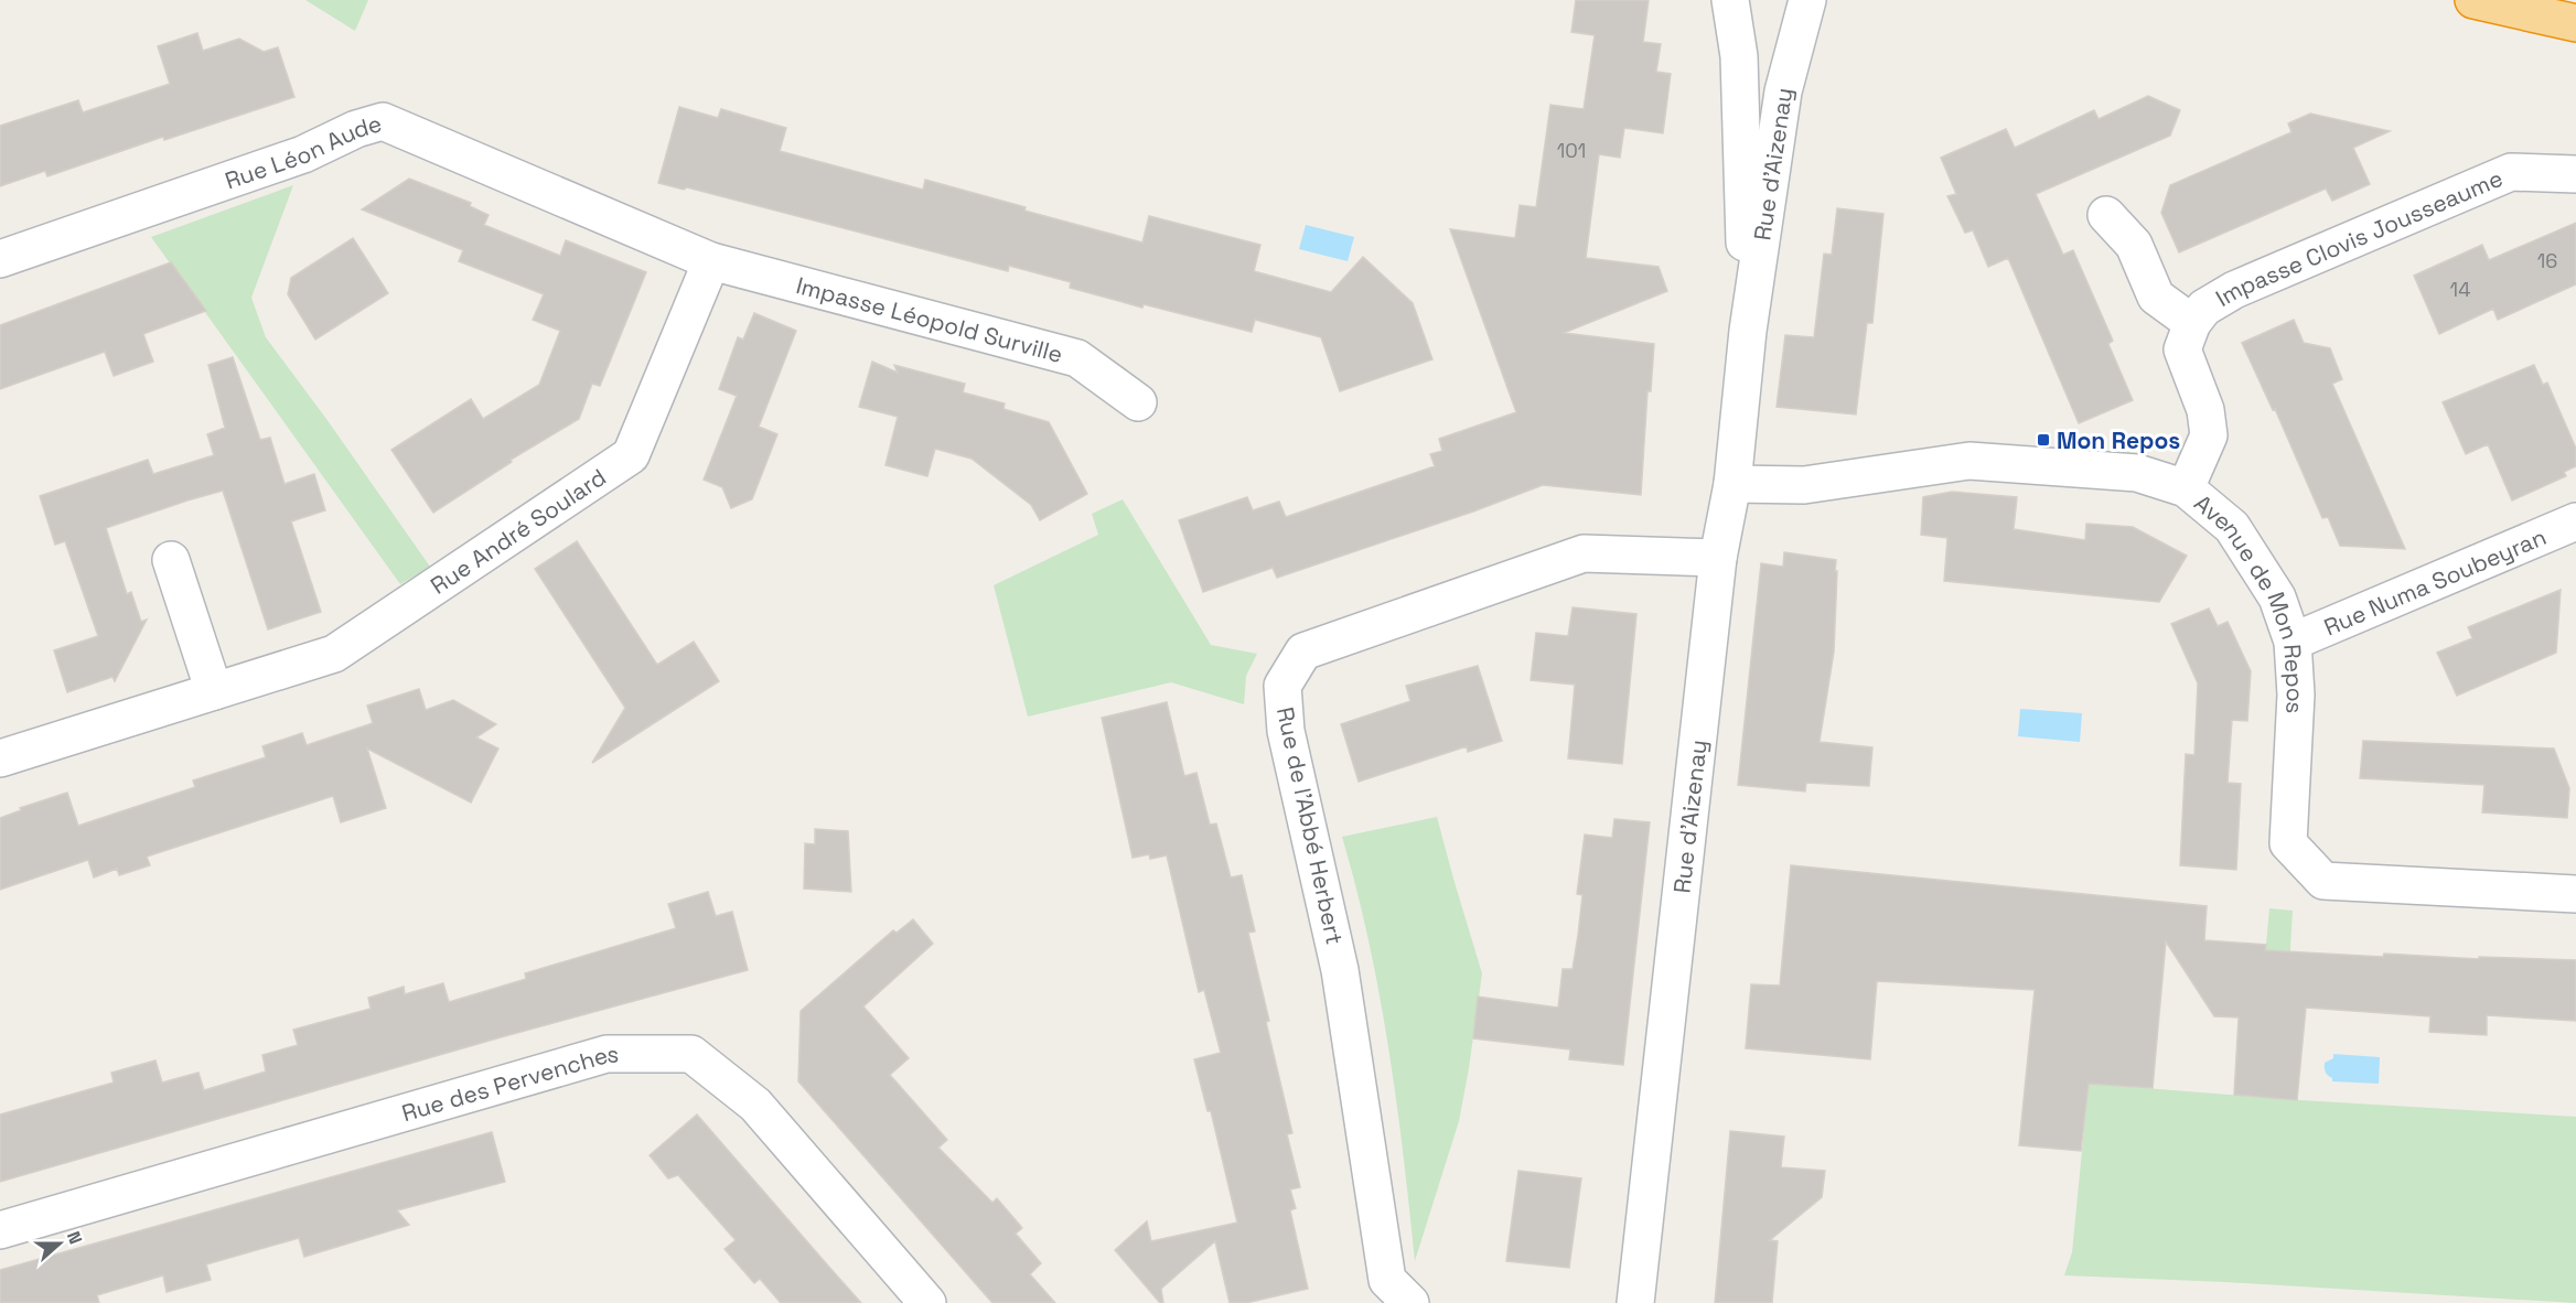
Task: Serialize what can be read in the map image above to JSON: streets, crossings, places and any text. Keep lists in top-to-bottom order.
{
  "streets": {
    "street": [
      "Rue Léon Aude",
      "Rue d'Aizenay",
      "Impasse Clovis Jousseaume",
      "Impasse Léopold Surville",
      "Rue André Soulard",
      "Rue Numa Soubeyran",
      "Avenue de Mon Repos",
      "Rue de l'Abbé Herbert",
      "Rue des Pervenches"
    ]
  },
  "crossings": [
    ["Rue Léon Aude", "Impasse Léopold Surville"],
    ["Rue Léon Aude", "Rue André Soulard"],
    ["Rue d'Aizenay", "Avenue de Mon Repos"],
    ["Rue d'Aizenay", "Rue de l'Abbé Herbert"],
    ["Impasse Clovis Jousseaume", "Avenue de Mon Repos"],
    ["Impasse Léopold Surville", "Rue André Soulard"],
    ["Rue Numa Soubeyran", "Avenue de Mon Repos"]
  ],
  "places": {
    "transit": ["Mon Repos"]
  },
  "house_numbers": ["101", "16", "14"],
  "north": "right"
}
